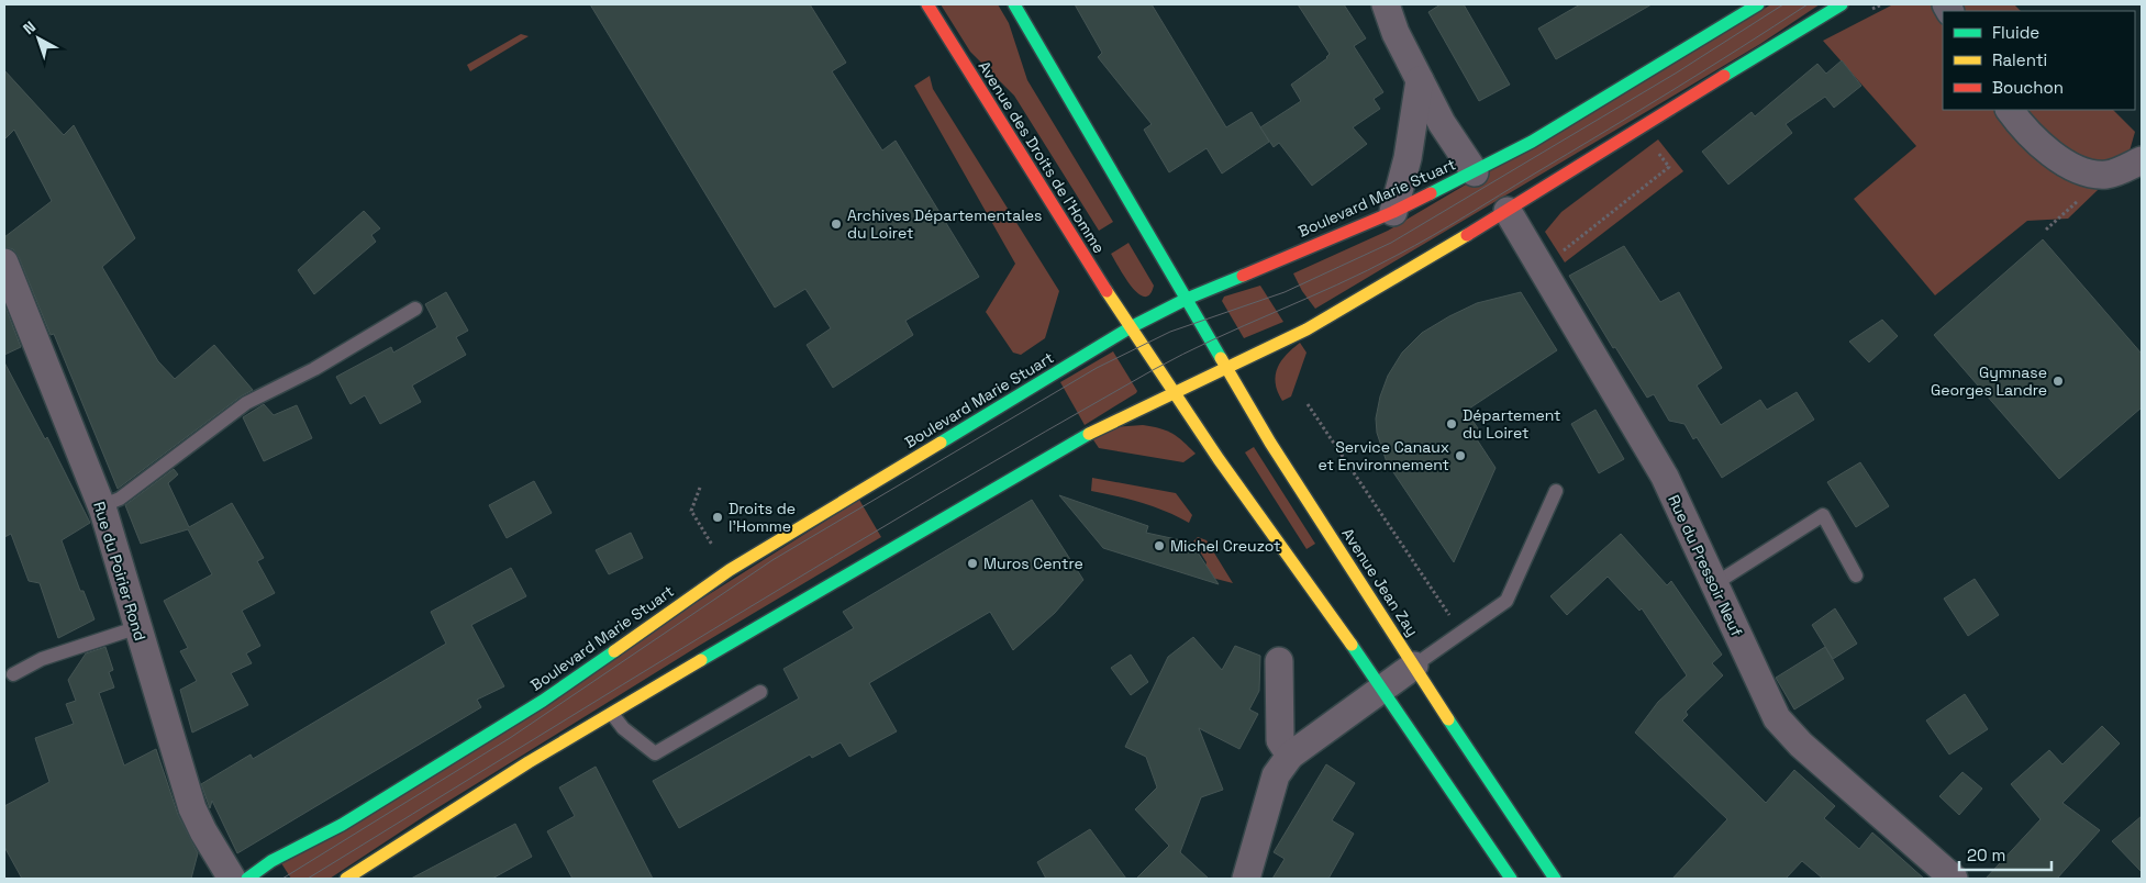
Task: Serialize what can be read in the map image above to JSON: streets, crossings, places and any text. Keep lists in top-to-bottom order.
{
  "streets": {
    "main road": ["Avenue des Droits de l'Homme", "Boulevard Marie Stuart", "Avenue Jean Zay"],
    "street": ["Rue du Pressoir Neuf", "Rue du Poirier Rond"]
  },
  "crossings": [
    ["Avenue des Droits de l'Homme", "Boulevard Marie Stuart"],
    ["Boulevard Marie Stuart", "Avenue Jean Zay"]
  ],
  "places": [
    "Archives Départementales du Loiret",
    "Gymnase Georges Landre",
    "Département du Loiret",
    "Service Canaux et Environnement",
    "Droits de l'Homme",
    "Michel Creuzot",
    "Muros Centre"
  ],
  "legend": ["Fluide", "Ralenti", "Bouchon"],
  "scale_bar": "20 m",
  "north": "top left"
}
